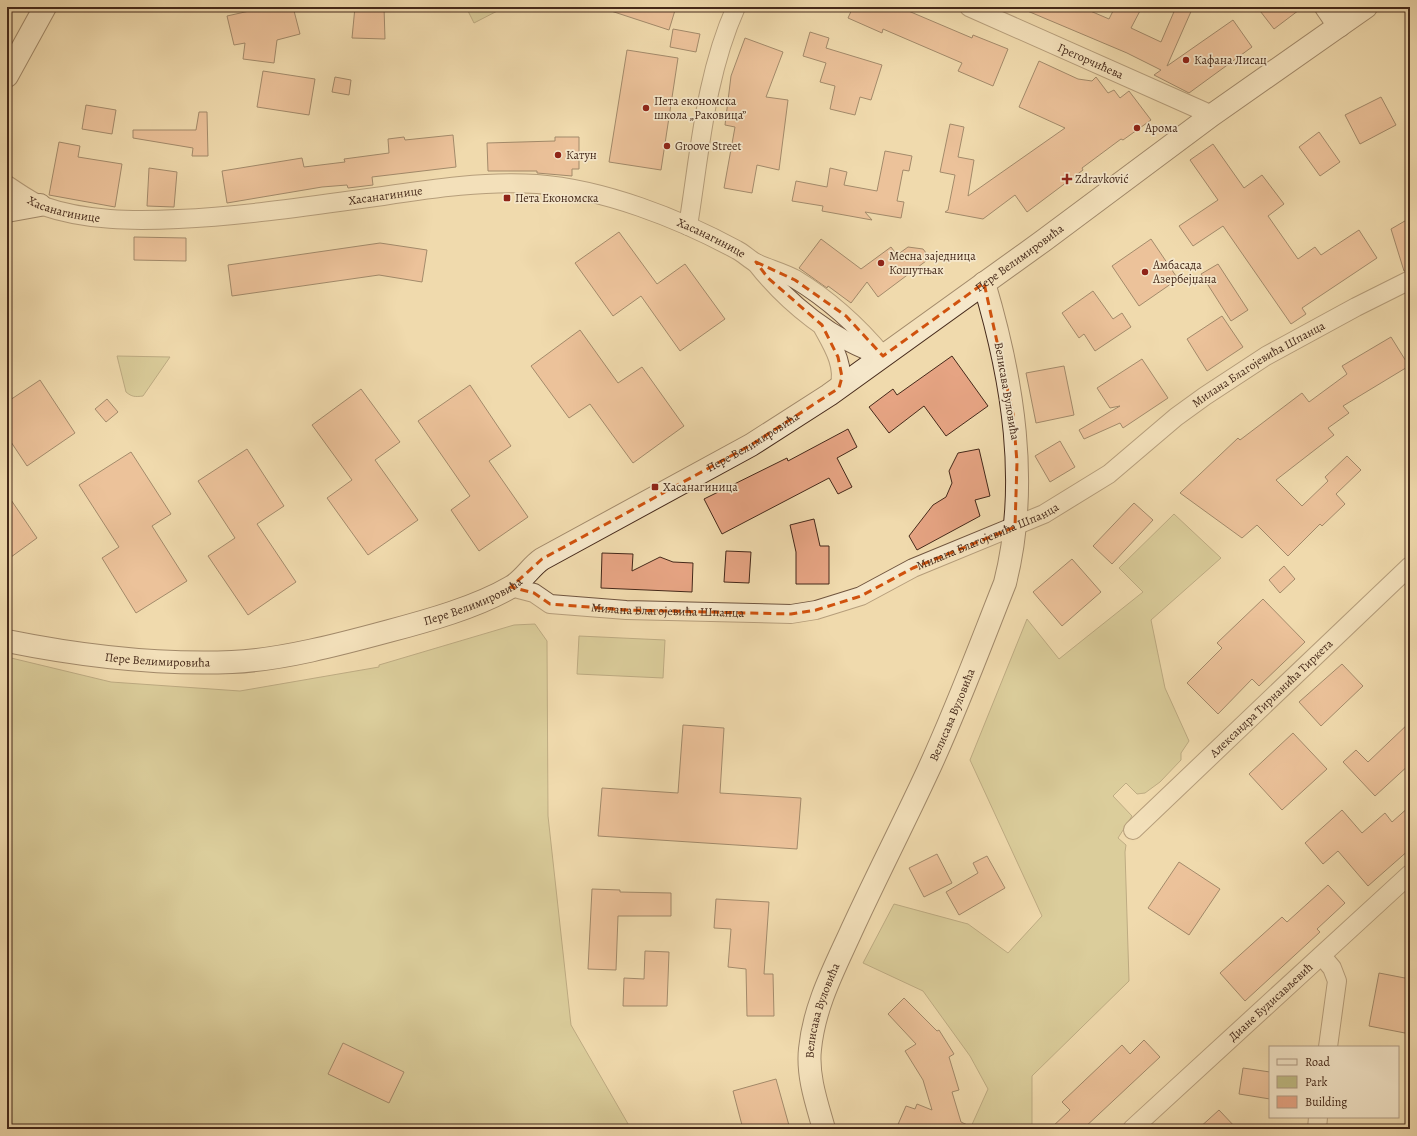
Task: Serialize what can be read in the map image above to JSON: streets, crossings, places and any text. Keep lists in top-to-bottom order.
{
  "streets": {
    "main road": ["Пере Велимировића", "Велисава Вуловића"],
    "street": [
      "Грегорчићева",
      "Хасанагинице",
      "Милана Благојевића Шпанца",
      "Александра Тирнанића Тиркета",
      "Диане Будисављевић"
    ]
  },
  "crossings": [
    ["Грегорчићева", "Пере Велимировића"],
    ["Хасанагинице", "Пере Велимировића"],
    ["Пере Велимировића", "Милана Благојевића Шпанца"],
    ["Пере Велимировића", "Велисава Вуловића"],
    ["Милана Благојевића Шпанца", "Велисава Вуловића"]
  ],
  "places": {
    "other": [
      "Кафана Лисац",
      "Пета економска школа „Раковица”",
      "Арома",
      "Groove Street",
      "Катун",
      "Месна заједница Кошутњак",
      "Амбасада Азербејџана"
    ],
    "health": ["Zdravković"],
    "transit": ["Пета Економска", "Хасанагиница"]
  },
  "legend": ["Road", "Park", "Building"]
}
